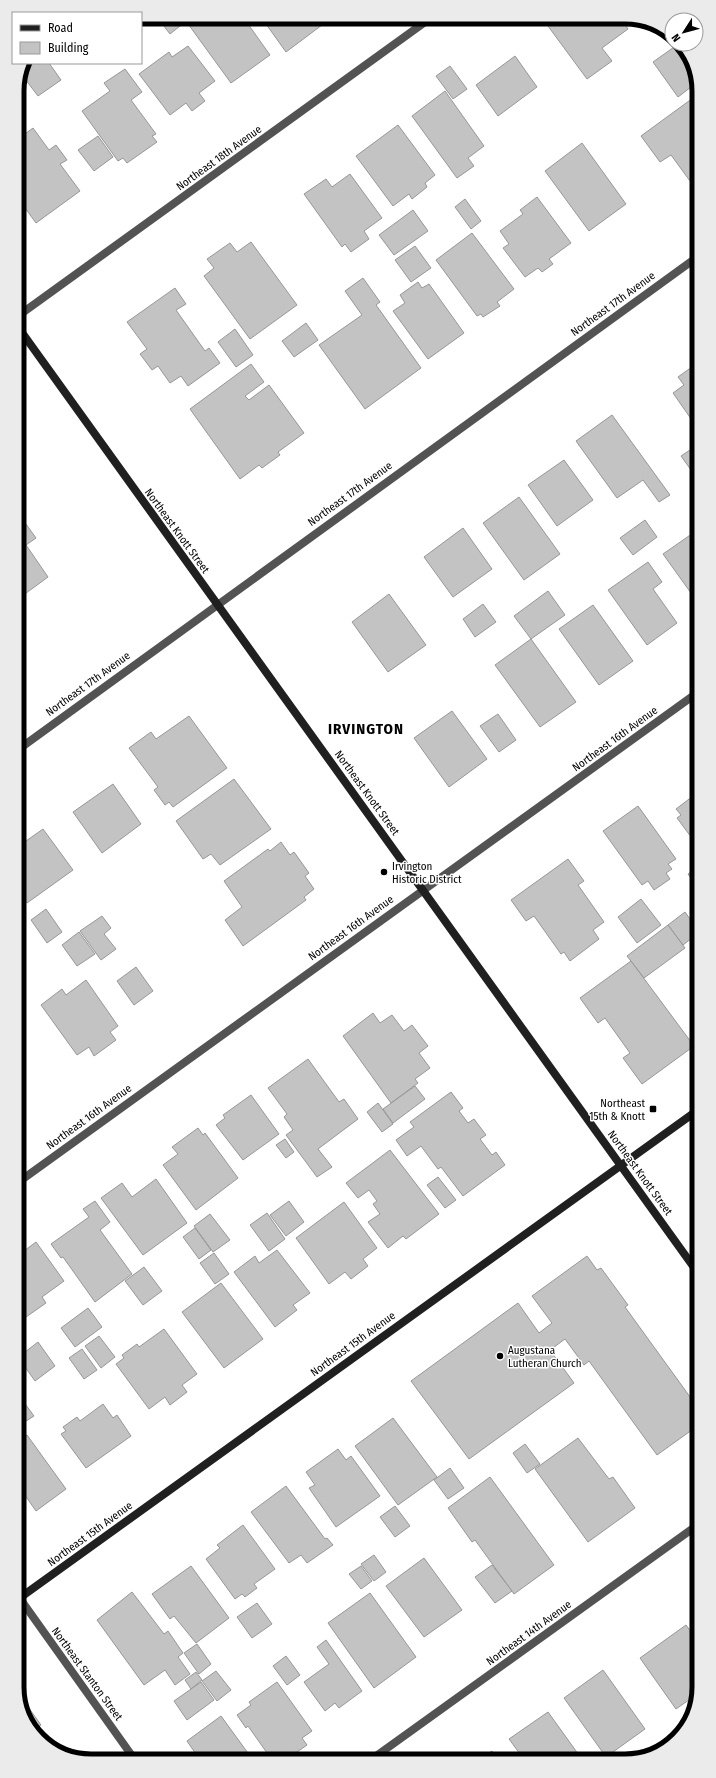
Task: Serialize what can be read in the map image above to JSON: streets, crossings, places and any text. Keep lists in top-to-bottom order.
{
  "streets": {
    "street": [
      "Northeast 18th Avenue",
      "Northeast 17th Avenue",
      "Northeast Knott Street",
      "Northeast 16th Avenue",
      "Northeast 15th Avenue",
      "Northeast 14th Avenue",
      "Northeast Stanton Street"
    ]
  },
  "crossings": [
    ["Northeast 17th Avenue", "Northeast Knott Street"],
    ["Northeast Knott Street", "Northeast 16th Avenue"],
    ["Northeast Knott Street", "Northeast 15th Avenue"]
  ],
  "districts": ["IRVINGTON"],
  "places": {
    "other": ["Irvington Historic District", "Augustana Lutheran Church"],
    "transit": ["Northeast 15th & Knott"]
  },
  "legend": ["Road", "Building"],
  "north": "bottom left"
}
